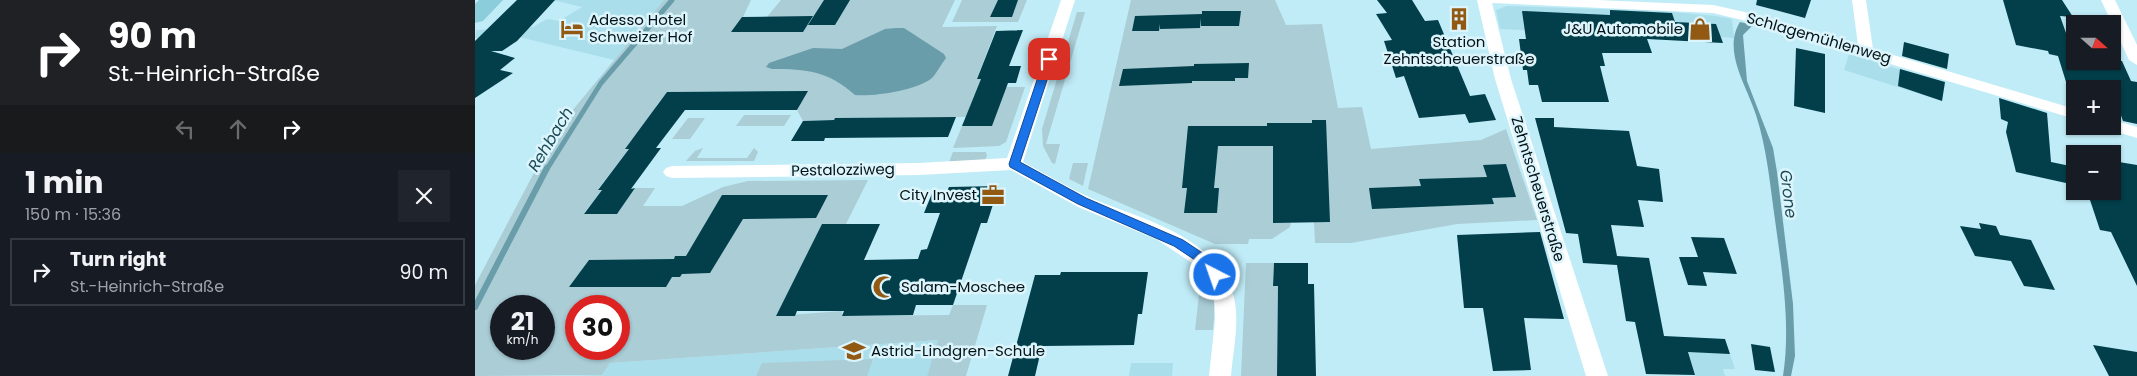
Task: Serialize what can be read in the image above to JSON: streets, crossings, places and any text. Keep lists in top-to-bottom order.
{
  "streets": {
    "street": ["Schlagemühlenweg", "Pestalozziweg", "Zehntscheuerstraße"]
  },
  "water": ["Rehbach", "Grone"],
  "places": {
    "building": ["Station Zehntscheuerstraße"],
    "hotel": ["Adesso Hotel Schweizer Hof"],
    "shop": ["J&U Automobile"],
    "office": ["City Invest"],
    "mosque": ["Salam-Moschee"],
    "school or university": ["Astrid-Lindgren-Schule"]
  },
  "north": "right",
  "page": {
    "turn": ["90 m", "St.-Heinrich-Straße"],
    "map_buttons": ["+", "−"],
    "heading": ["1 min", "150 m · 15:36"],
    "list": [
      {
        "name": "Turn right",
        "note": "St.-Heinrich-Straße",
        "value": "90 m"
      }
    ],
    "speed": "21 km/h",
    "limit": "30"
  }
}
